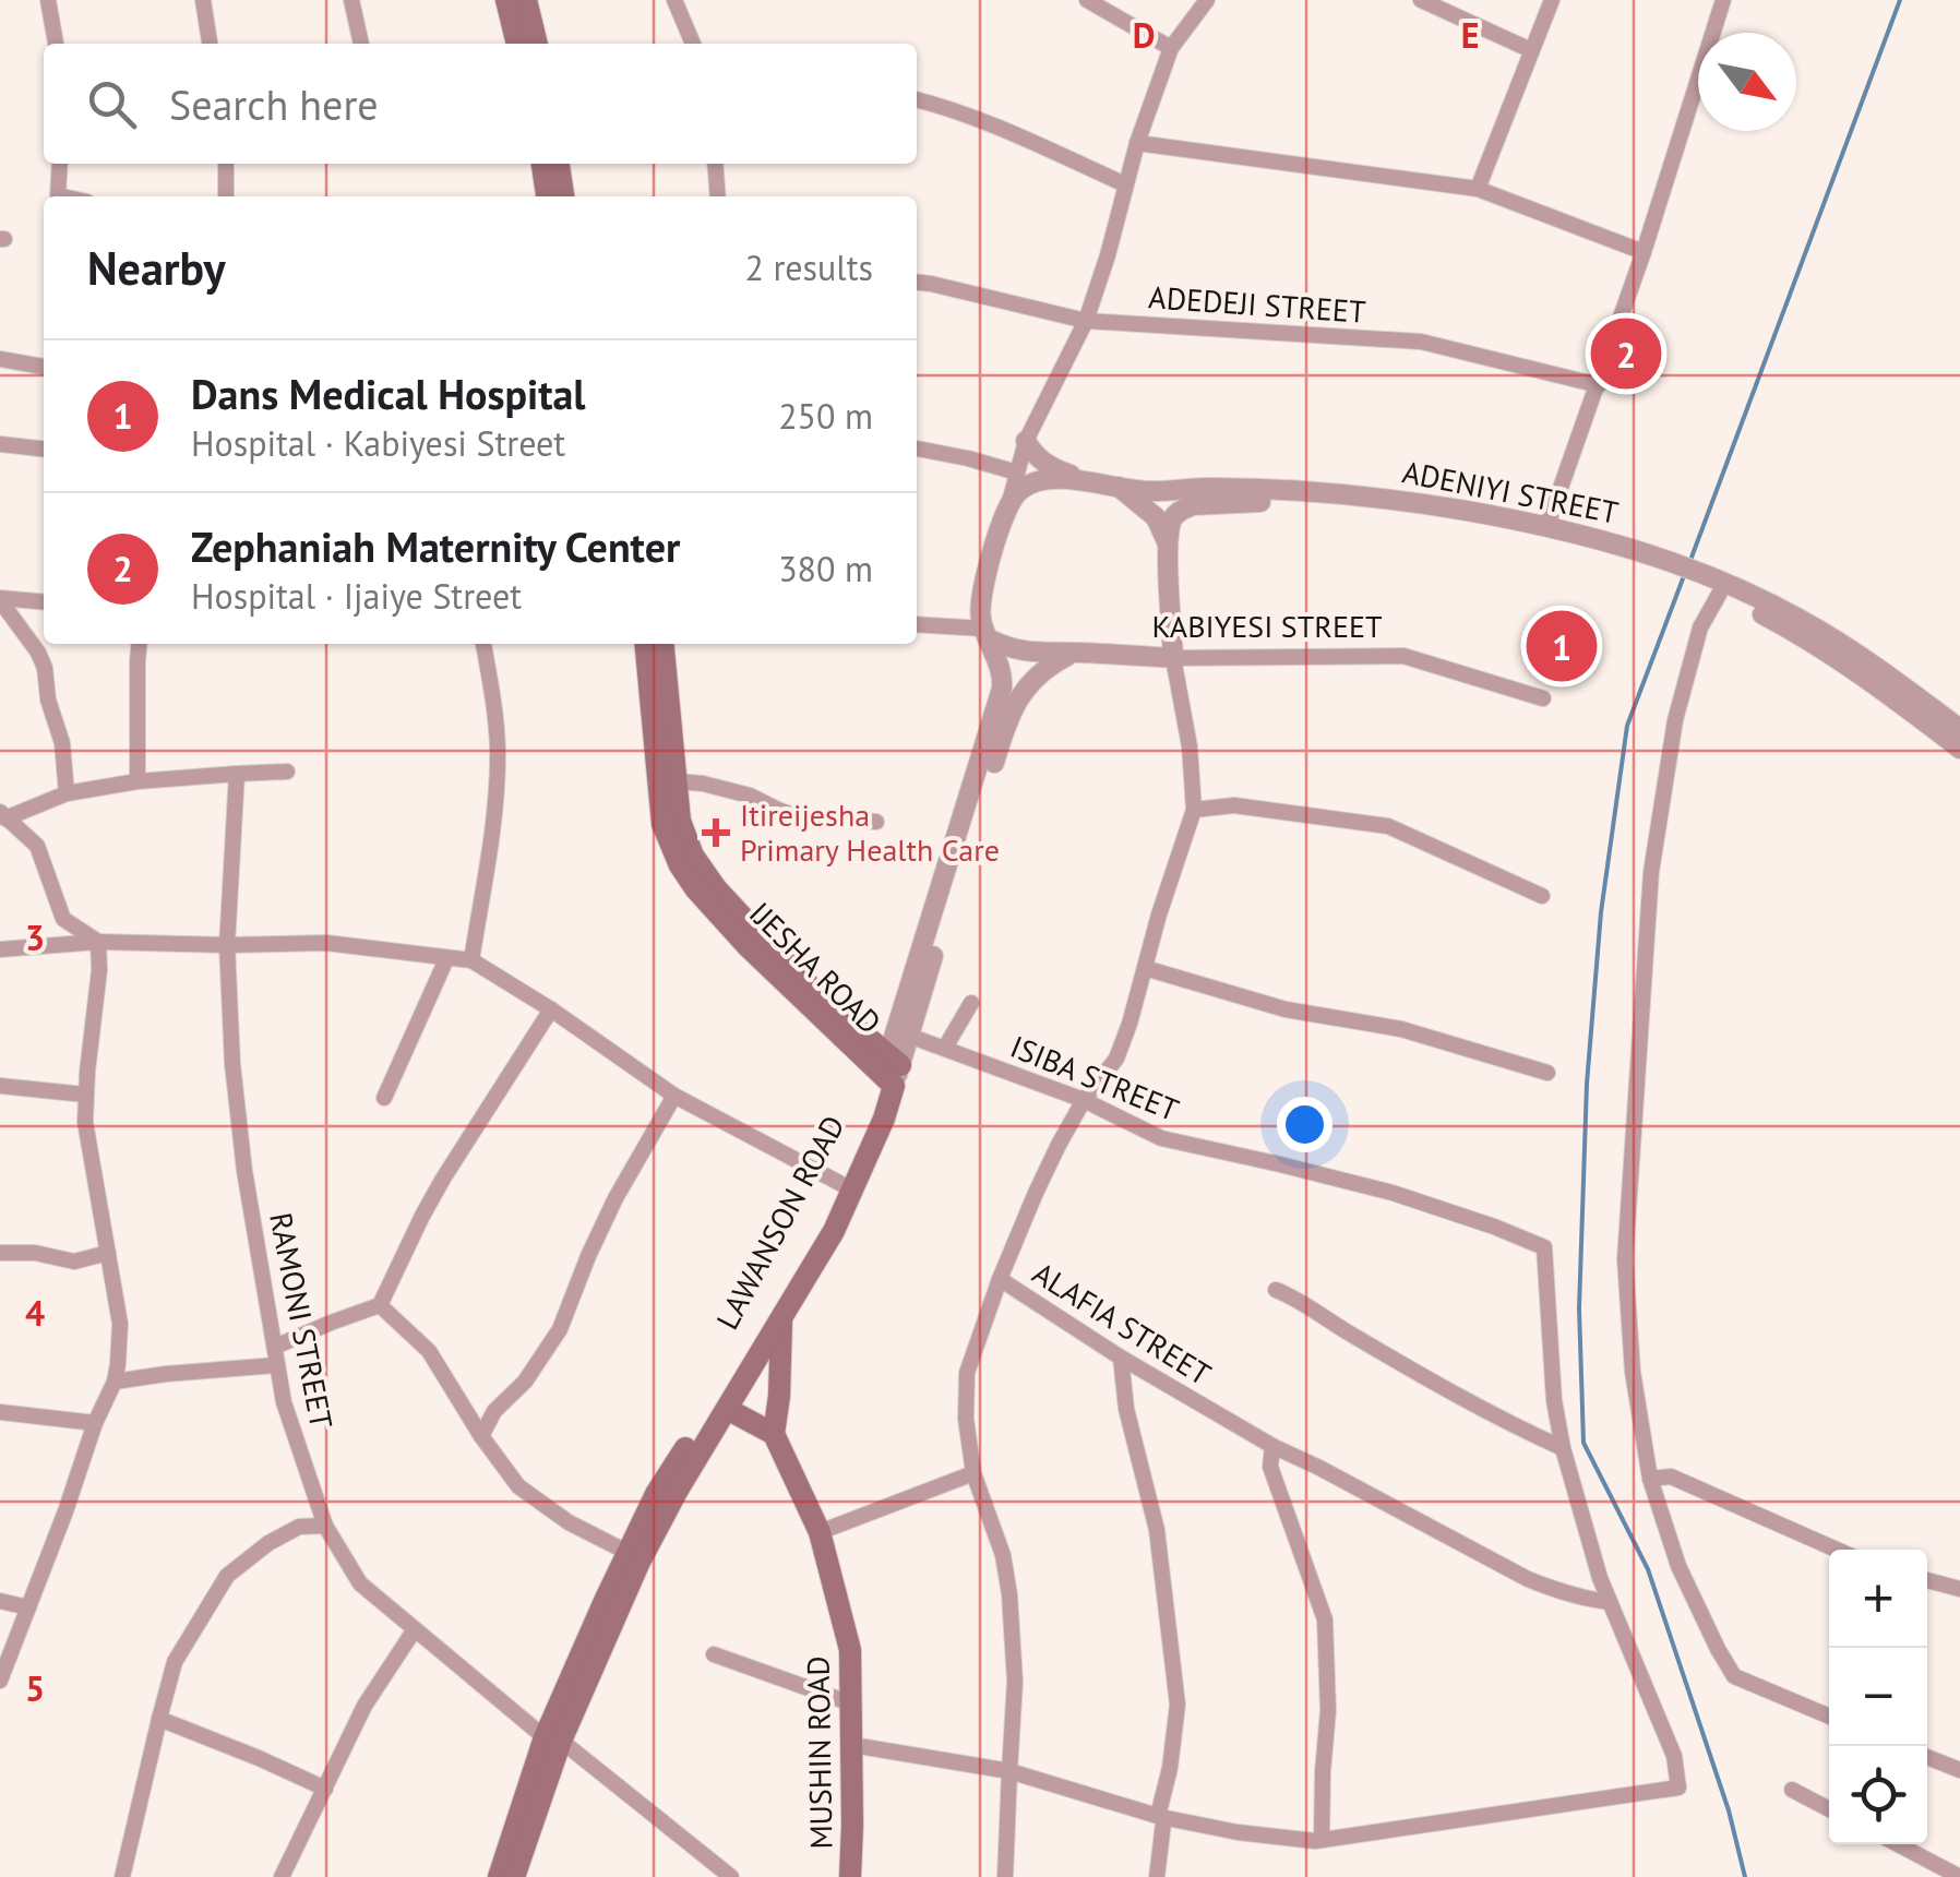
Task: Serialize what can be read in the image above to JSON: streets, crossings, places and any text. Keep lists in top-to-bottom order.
{
  "streets": {
    "main road": ["IJESHA ROAD", "LAWANSON ROAD", "MUSHIN ROAD"],
    "street": [
      "ADEDEJI STREET",
      "ADENIYI STREET",
      "KABIYESI STREET",
      "ISIBA STREET",
      "RAMONI STREET",
      "ALAFIA STREET"
    ]
  },
  "crossings": [
    ["ADENIYI STREET", "KABIYESI STREET"],
    ["ADENIYI STREET", "LAWANSON ROAD"],
    ["KABIYESI STREET", "LAWANSON ROAD"],
    ["IJESHA ROAD", "LAWANSON ROAD"],
    ["LAWANSON ROAD", "RAMONI STREET"]
  ],
  "places": {
    "health": ["Itireijesha Primary Health Care"]
  },
  "north": "bottom right",
  "page": {
    "search": "Search here",
    "heading": ["Nearby", "2 results"],
    "pins": ["2", "1"],
    "list": [
      {
        "mark": "1",
        "name": "Dans Medical Hospital",
        "note": "Hospital · Kabiyesi Street",
        "value": "250 m"
      },
      {
        "mark": "2",
        "name": "Zephaniah Maternity Center",
        "note": "Hospital · Ijaiye Street",
        "value": "380 m"
      }
    ],
    "map_buttons": ["+", "−"]
  },
  "grid": {
    "columns": ["D", "E"],
    "rows": ["3", "4", "5"]
  }
}
